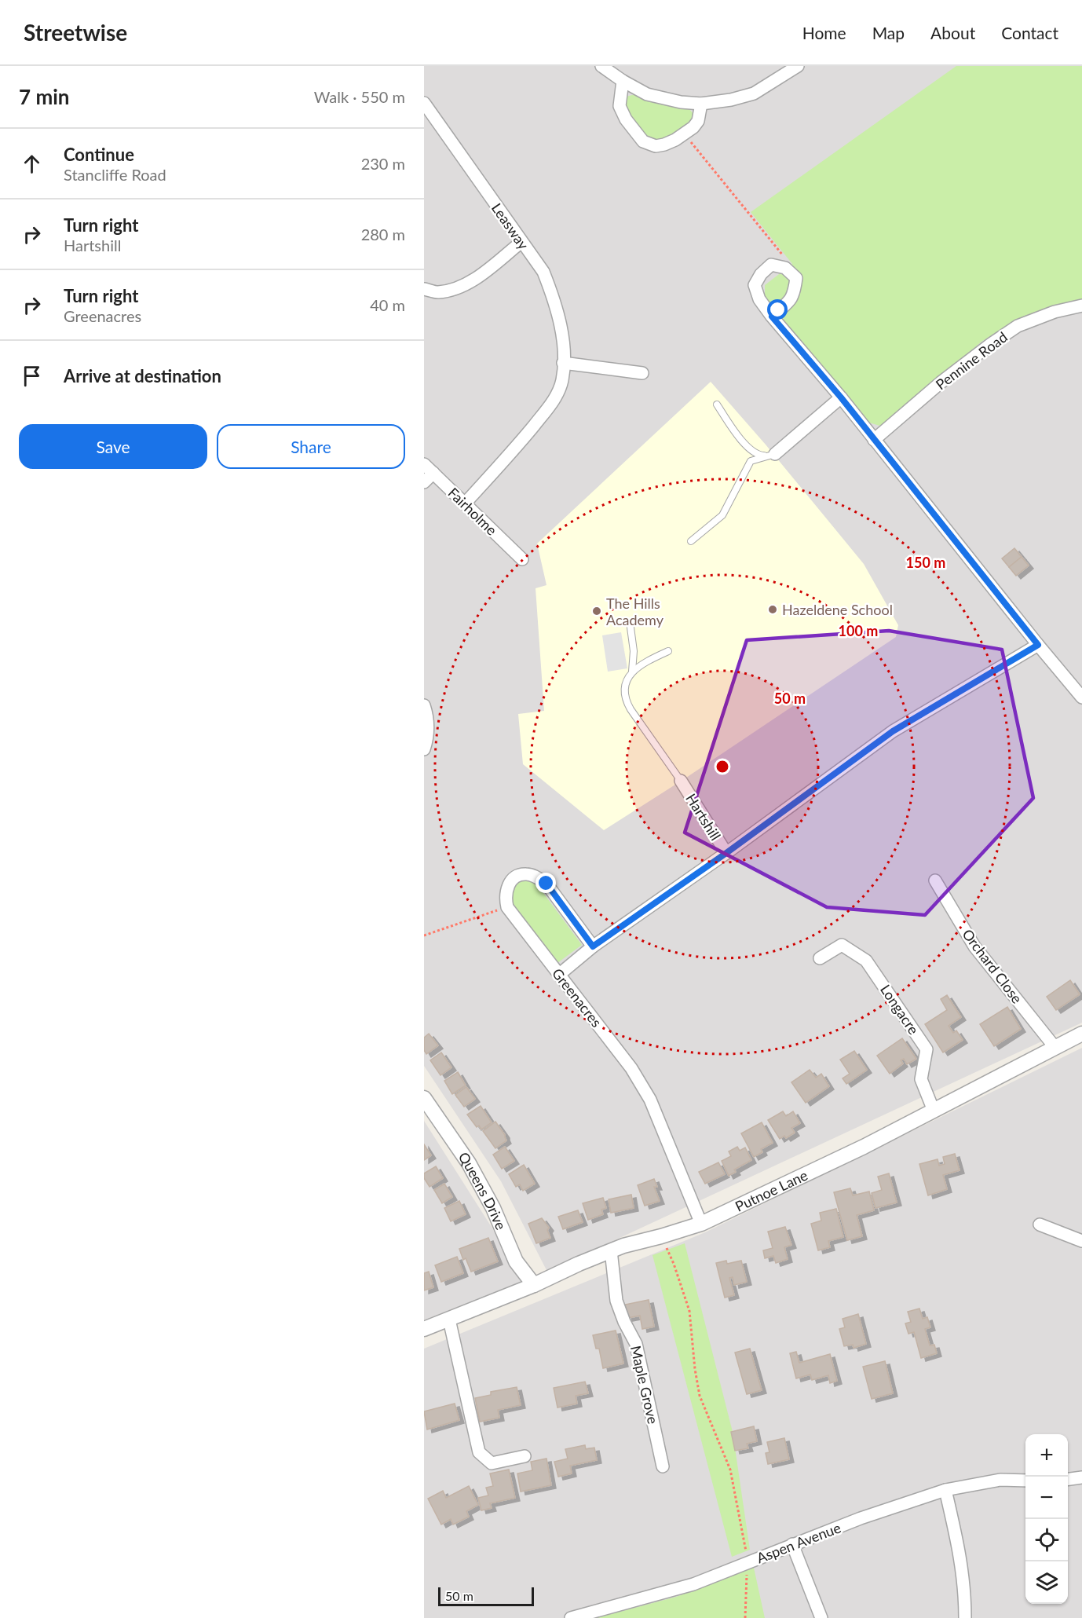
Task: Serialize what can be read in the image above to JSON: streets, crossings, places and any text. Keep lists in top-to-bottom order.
{
  "streets": {
    "street": [
      "Leasway",
      "Pennine Road",
      "Fairholme",
      "Hartshill",
      "Orchard Close",
      "Greenacres",
      "Longacre",
      "Queens Drive",
      "Putnoe Lane",
      "Maple Grove",
      "Aspen Avenue"
    ]
  },
  "crossings": [
    ["Leasway", "Fairholme"],
    ["Hartshill", "Greenacres"],
    ["Orchard Close", "Putnoe Lane"],
    ["Greenacres", "Putnoe Lane"],
    ["Longacre", "Putnoe Lane"],
    ["Queens Drive", "Putnoe Lane"],
    ["Putnoe Lane", "Maple Grove"]
  ],
  "places": ["Hazeldene School", "The Hills Academy"],
  "scale_bar": "50 m",
  "page": {
    "header": "Streetwise",
    "nav": [
      "Home",
      "Map",
      "About",
      "Contact"
    ],
    "heading": ["7 min", "Walk · 550 m"],
    "list": [
      ["Continue", "Stancliffe Road", "230 m"],
      ["Turn right", "Hartshill", "280 m"],
      ["Turn right", "Greenacres", "40 m"],
      "Arrive at destination"
    ],
    "buttons": ["Save", "Share"],
    "map_buttons": ["+", "−"],
    "scale": "50 m"
  },
  "rings": ["150 m", "100 m", "50 m"]
}
